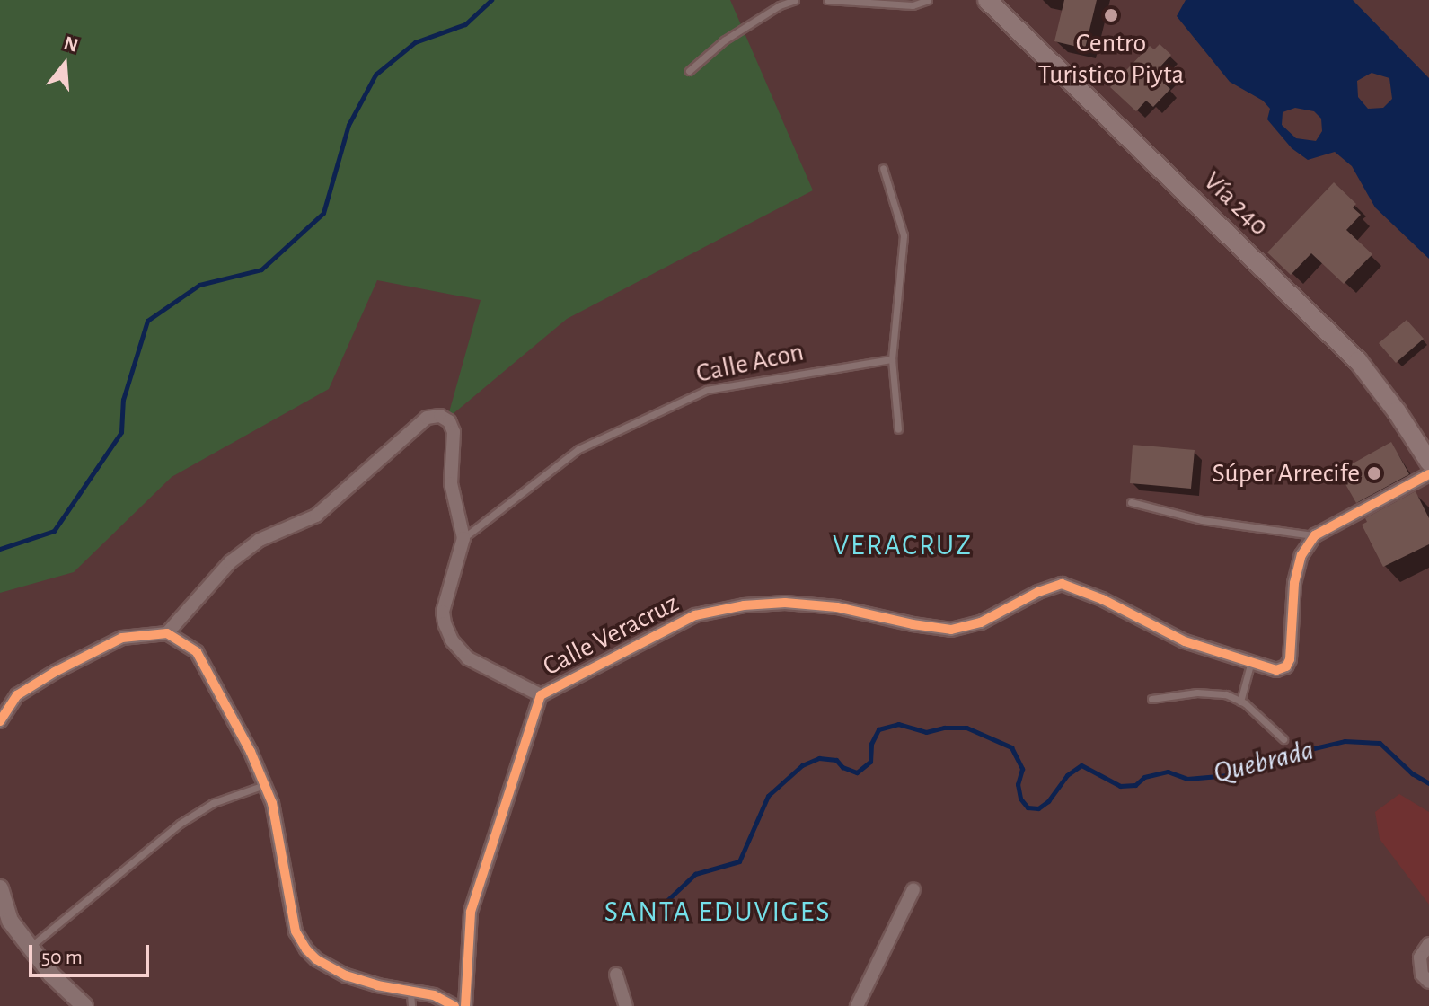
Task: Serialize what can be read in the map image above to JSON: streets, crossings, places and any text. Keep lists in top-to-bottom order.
{
  "streets": {
    "main road": ["Vía 240"],
    "street": ["Calle Veracruz"],
    "lane": ["Calle Acon"]
  },
  "districts": ["VERACRUZ", "SANTA EDUVIGES"],
  "water": ["Quebrada"],
  "places": ["Centro Turistico Piyta", "Súper Arrecife"],
  "scale_bar": "50 m",
  "north": "top"
}
